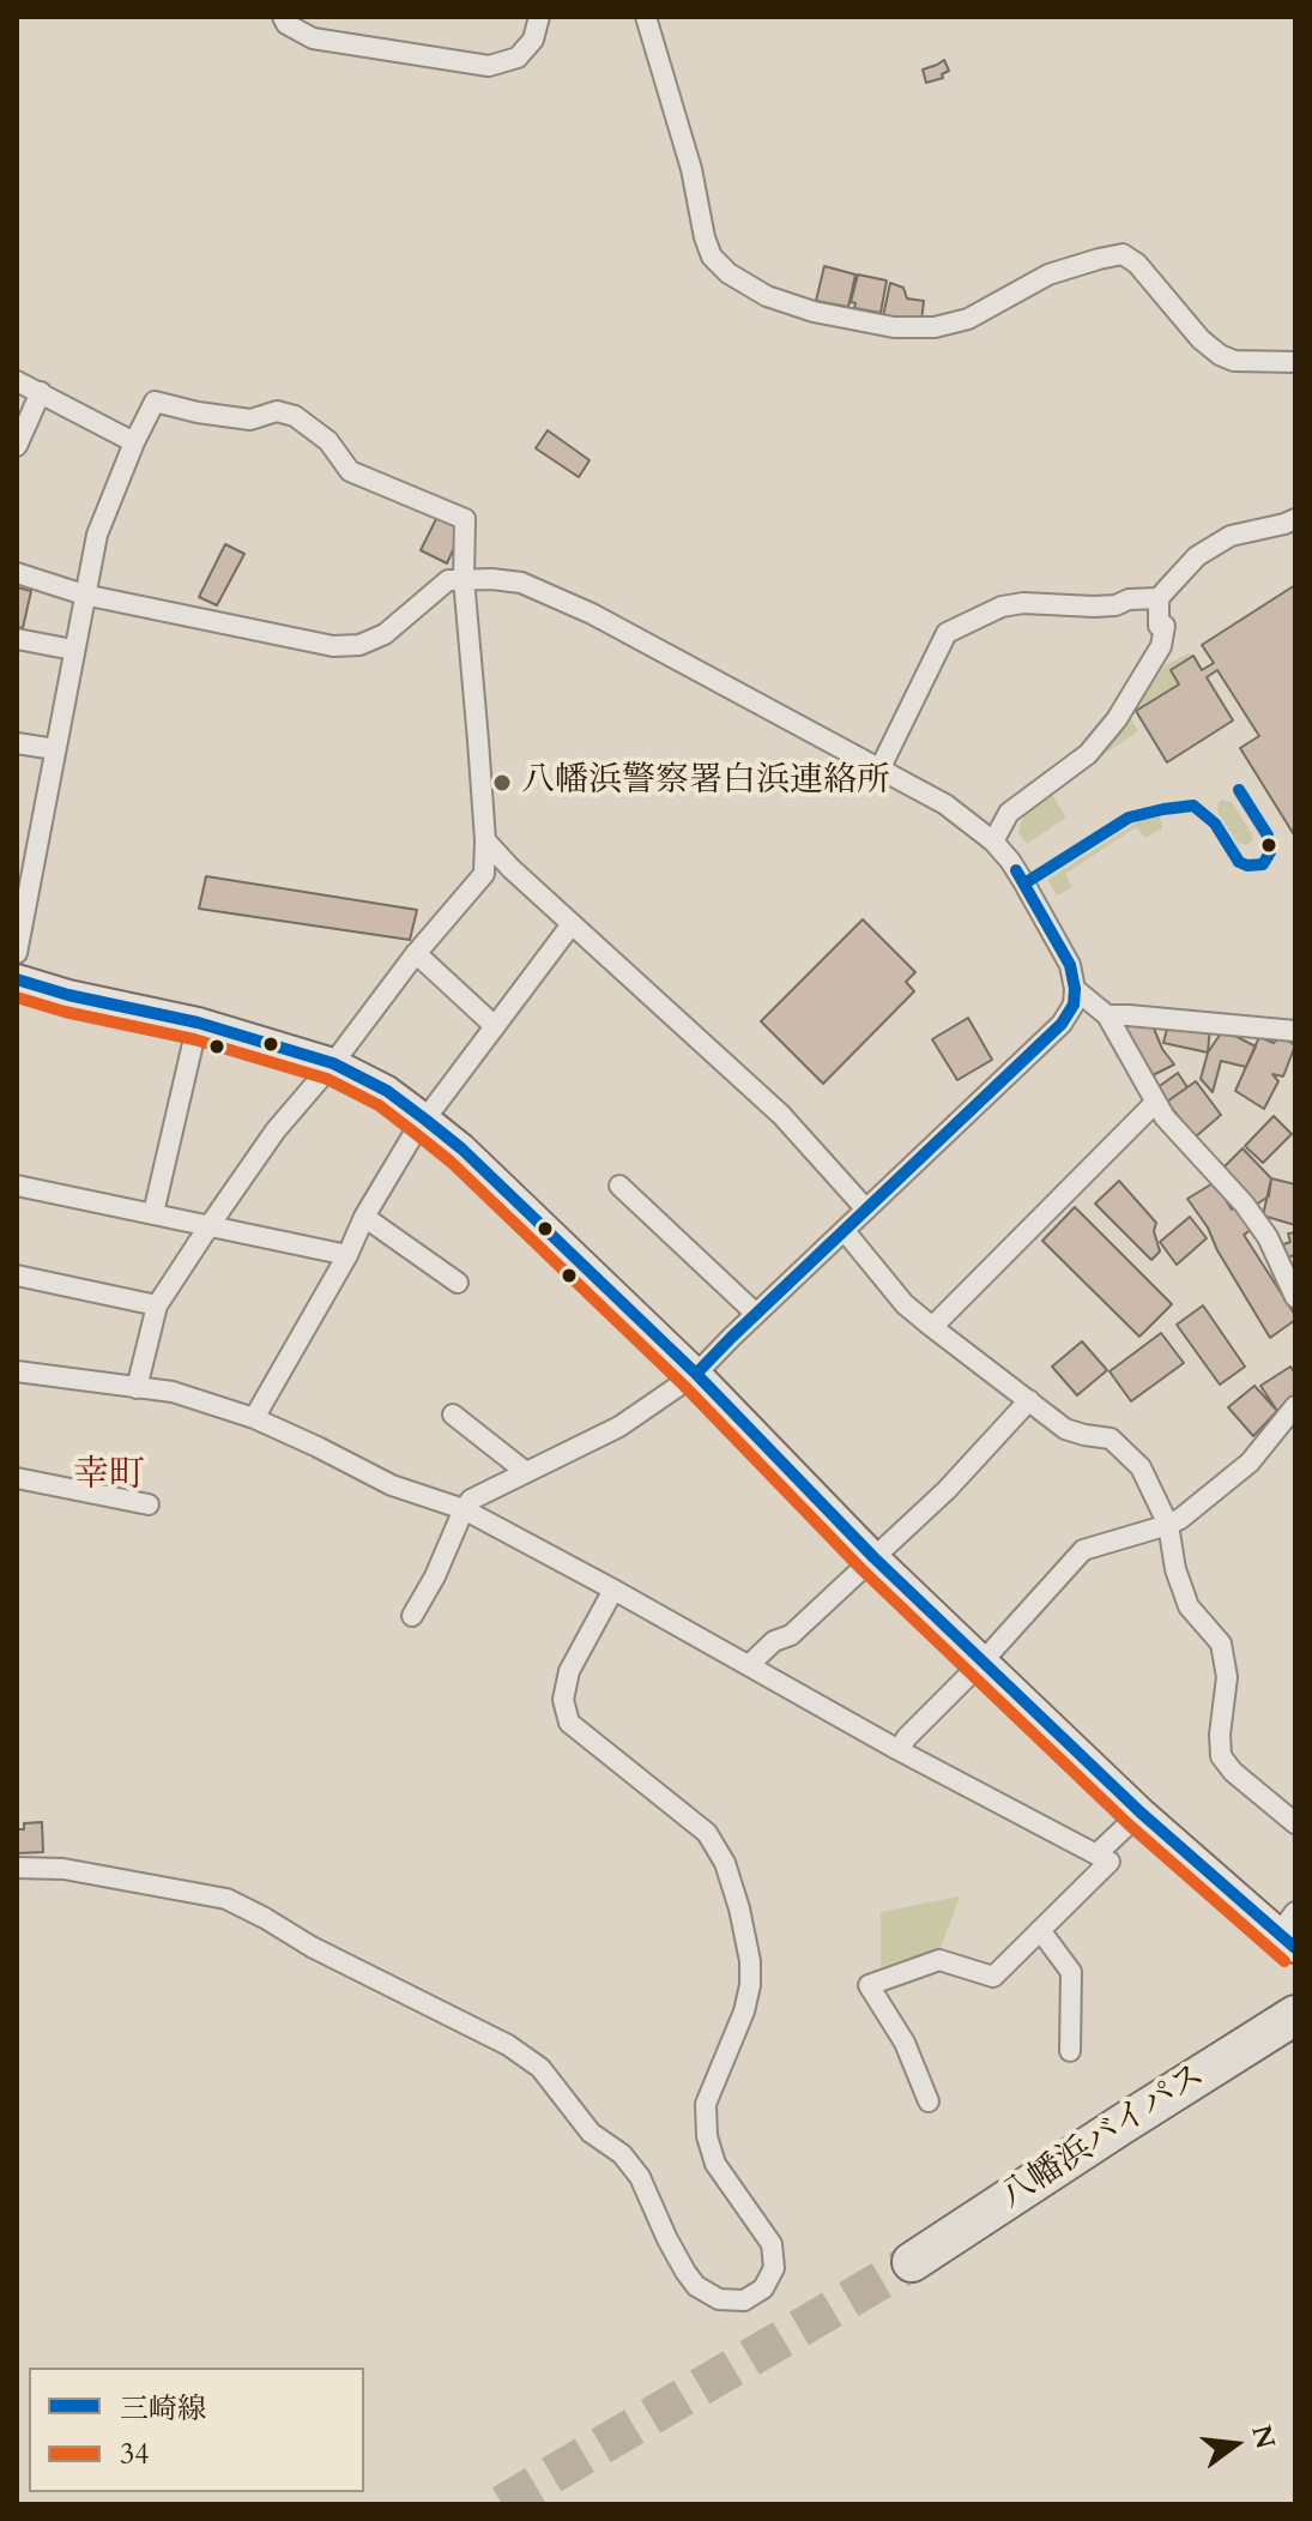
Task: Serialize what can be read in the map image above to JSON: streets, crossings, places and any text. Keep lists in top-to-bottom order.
{
  "streets": {
    "highway": ["八幡浜バイパス"]
  },
  "districts": ["幸町"],
  "places": ["八幡浜警察署白浜連絡所"],
  "lines": ["transit line 三崎線", "transit line 34"],
  "legend": ["三崎線", "34"],
  "north": "right"
}
